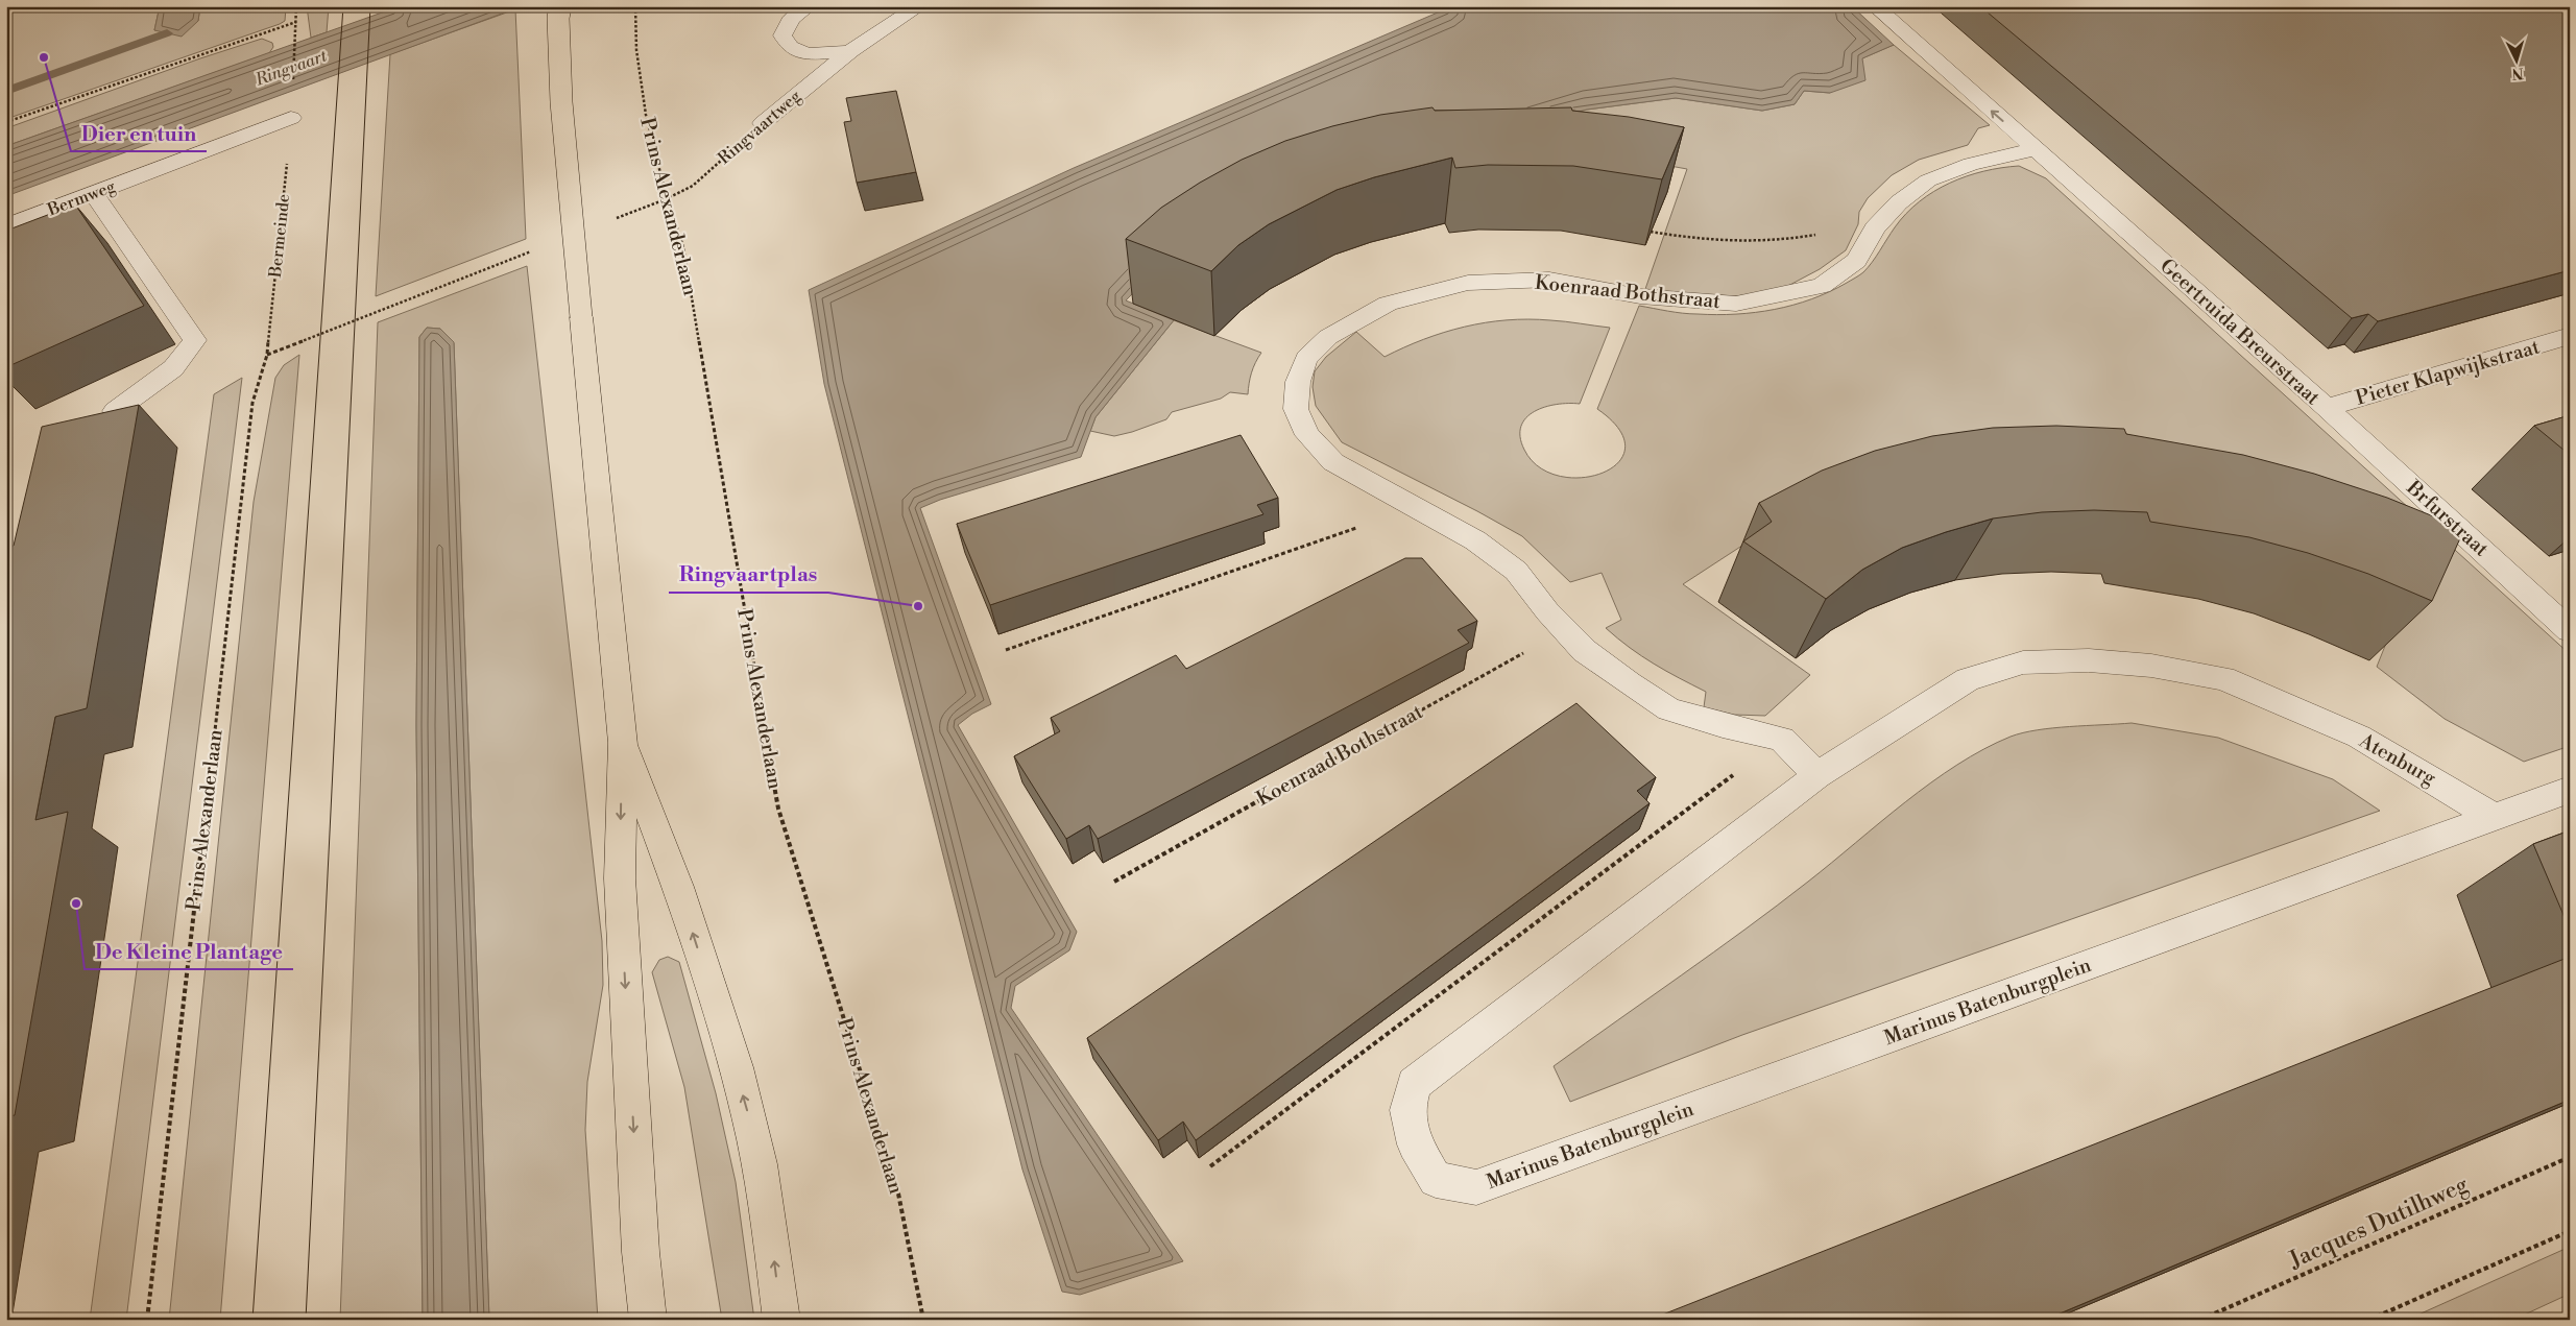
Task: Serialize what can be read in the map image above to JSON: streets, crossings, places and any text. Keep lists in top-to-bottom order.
{
  "streets": {
    "street": [
      "Ringvaartweg",
      "Bermweg",
      "Koenraad Bothstraat",
      "Geertruida Breurstraat",
      "Pieter Klapwijkstraat",
      "Brfurstraat",
      "Atenburg",
      "Marinus Batenburgplein"
    ],
    "path": ["Prins Alexanderlaan", "Bermeinde", "Jacques Dutilhweg"]
  },
  "crossings": [
    ["Ringvaartweg", "Prins Alexanderlaan"],
    ["Bermweg", "Bermeinde"],
    ["Prins Alexanderlaan", "Bermeinde"],
    ["Koenraad Bothstraat", "Geertruida Breurstraat"],
    ["Geertruida Breurstraat", "Pieter Klapwijkstraat"],
    ["Geertruida Breurstraat", "Brfurstraat"],
    ["Pieter Klapwijkstraat", "Brfurstraat"],
    ["Atenburg", "Marinus Batenburgplein"]
  ],
  "one_way": ["Geertruida Breurstraat"],
  "water": ["Ringvaart"],
  "places": ["Dier en tuin", "Ringvaartplas", "De Kleine Plantage"],
  "north": "bottom"
}
